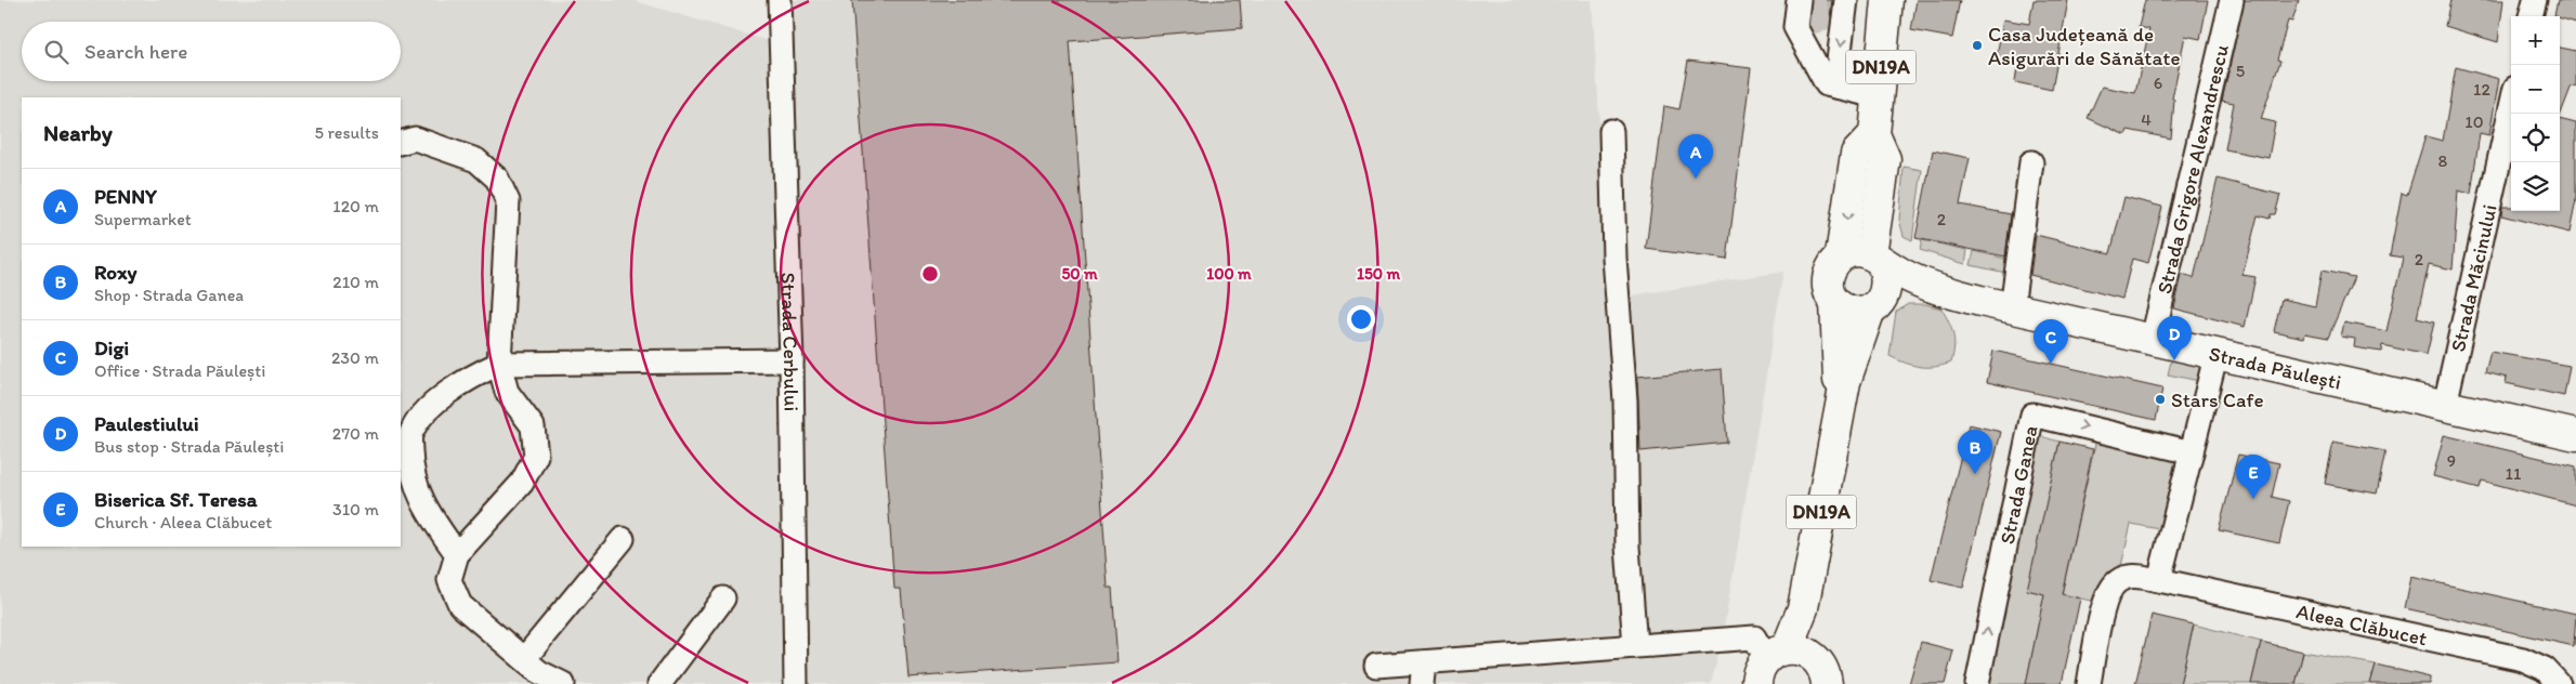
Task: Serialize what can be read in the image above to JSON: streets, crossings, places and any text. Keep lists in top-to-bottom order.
{
  "streets": {
    "main road": ["DN19A", "Strada Păulești"],
    "street": [
      "Strada Grigore Alexandrescu",
      "Strada Măcinului",
      "Strada Cerbului",
      "Strada Ganea",
      "Aleea Clăbucet"
    ]
  },
  "crossings": [
    ["DN19A", "Strada Păulești"],
    ["Strada Grigore Alexandrescu", "Strada Păulești"],
    ["Strada Măcinului", "Strada Păulești"]
  ],
  "places": ["Casa Județeană de Asigurări de Sănătate", "Stars Cafe"],
  "house_numbers": [
    "5",
    "6",
    "12",
    "4",
    "10",
    "8",
    "2",
    "2",
    "9",
    "11"
  ],
  "page": {
    "map_buttons": ["+", "−"],
    "search": "Search here",
    "heading": ["Nearby", "5 results"],
    "pins": [
      "A",
      "D",
      "C",
      "B",
      "E"
    ],
    "list": [
      {
        "mark": "A",
        "name": "PENNY",
        "note": "Supermarket",
        "value": "120 m"
      },
      {
        "mark": "B",
        "name": "Roxy",
        "note": "Shop · Strada Ganea",
        "value": "210 m"
      },
      {
        "mark": "C",
        "name": "Digi",
        "note": "Office · Strada Păulești",
        "value": "230 m"
      },
      {
        "mark": "D",
        "name": "Paulestiului",
        "note": "Bus stop · Strada Păulești",
        "value": "270 m"
      },
      {
        "mark": "E",
        "name": "Biserica Sf. Teresa",
        "note": "Church · Aleea Clăbucet",
        "value": "310 m"
      }
    ]
  },
  "rings": ["50 m", "100 m", "150 m"]
}
